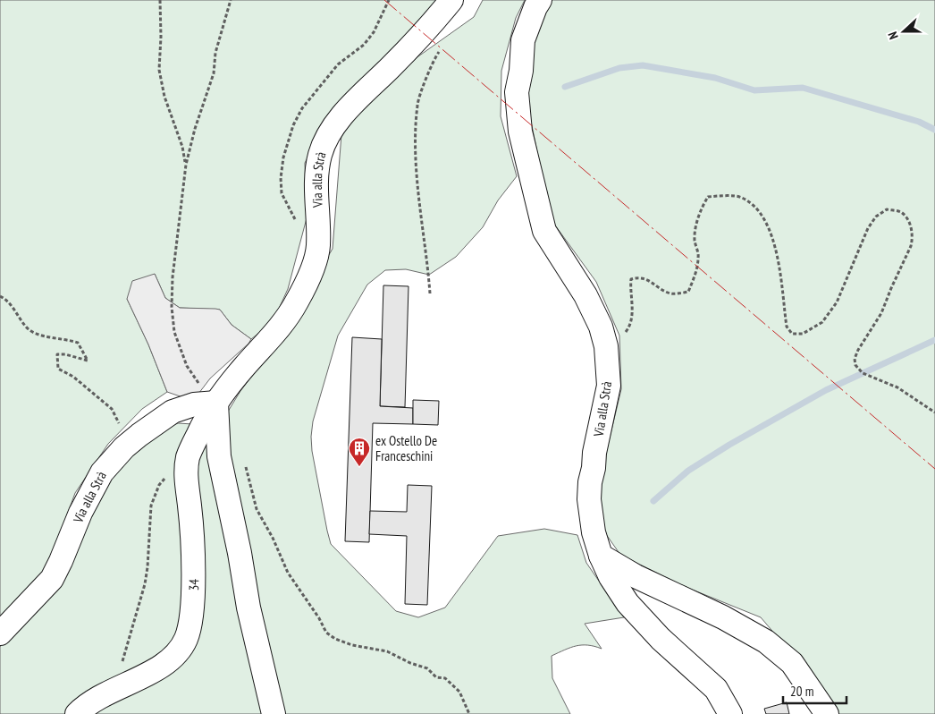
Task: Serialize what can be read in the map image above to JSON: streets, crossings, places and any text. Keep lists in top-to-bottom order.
{
  "streets": {
    "street": ["Via alla Strà", "34"]
  },
  "crossings": [
    ["Via alla Strà", "34"]
  ],
  "places": {
    "building": ["ex Ostello De Franceschini"]
  },
  "scale_bar": "20 m",
  "north": "left"
}
